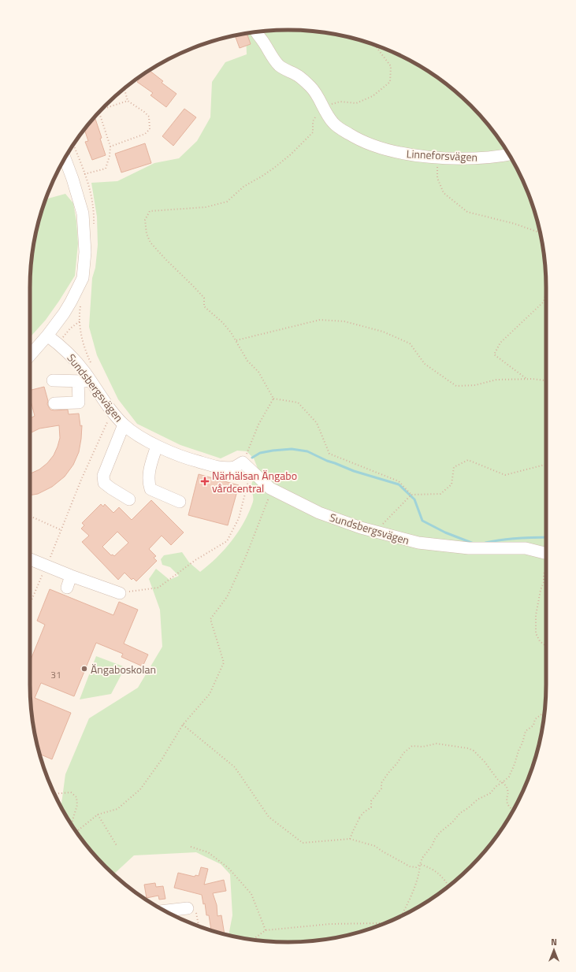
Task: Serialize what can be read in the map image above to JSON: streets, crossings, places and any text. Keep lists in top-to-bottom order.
{
  "streets": {
    "street": ["Linneforsvägen", "Sundsbergsvägen"]
  },
  "places": {
    "health": ["Närhälsan Ängabo vårdcentral"],
    "other": ["Ängaboskolan"]
  },
  "house_numbers": ["31"],
  "north": "top"
}
